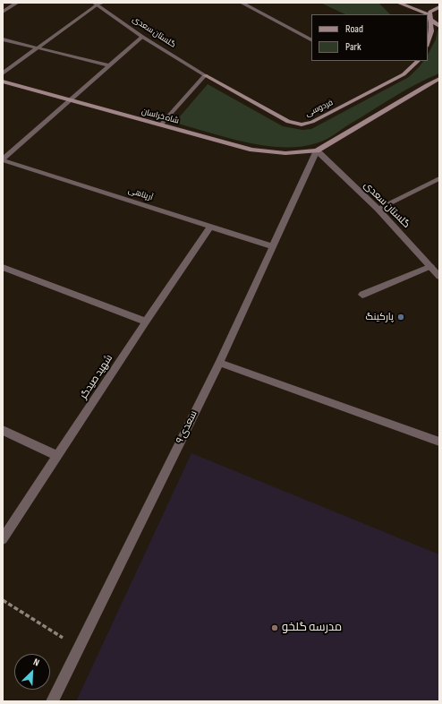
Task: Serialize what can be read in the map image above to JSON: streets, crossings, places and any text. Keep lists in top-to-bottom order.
{
  "streets": {
    "main road": ["فردوسی", "شاه خراسان"],
    "street": [
      "گلستان سعدی",
      "آرپناهی",
      "شهید صیدگر",
      "سعدی ۹"
    ]
  },
  "crossings": [
    ["گلستان سعدی", "فردوسی"],
    ["گلستان سعدی", "شاه خراسان"],
    ["گلستان سعدی", "سعدی ۹"],
    ["شاه خراسان", "سعدی ۹"],
    ["آرپناهی", "شهید صیدگر"],
    ["آرپناهی", "سعدی ۹"]
  ],
  "places": ["پارکینگ", "مدرسه گلخو"],
  "legend": ["Road", "Park"],
  "north": "top right"
}
